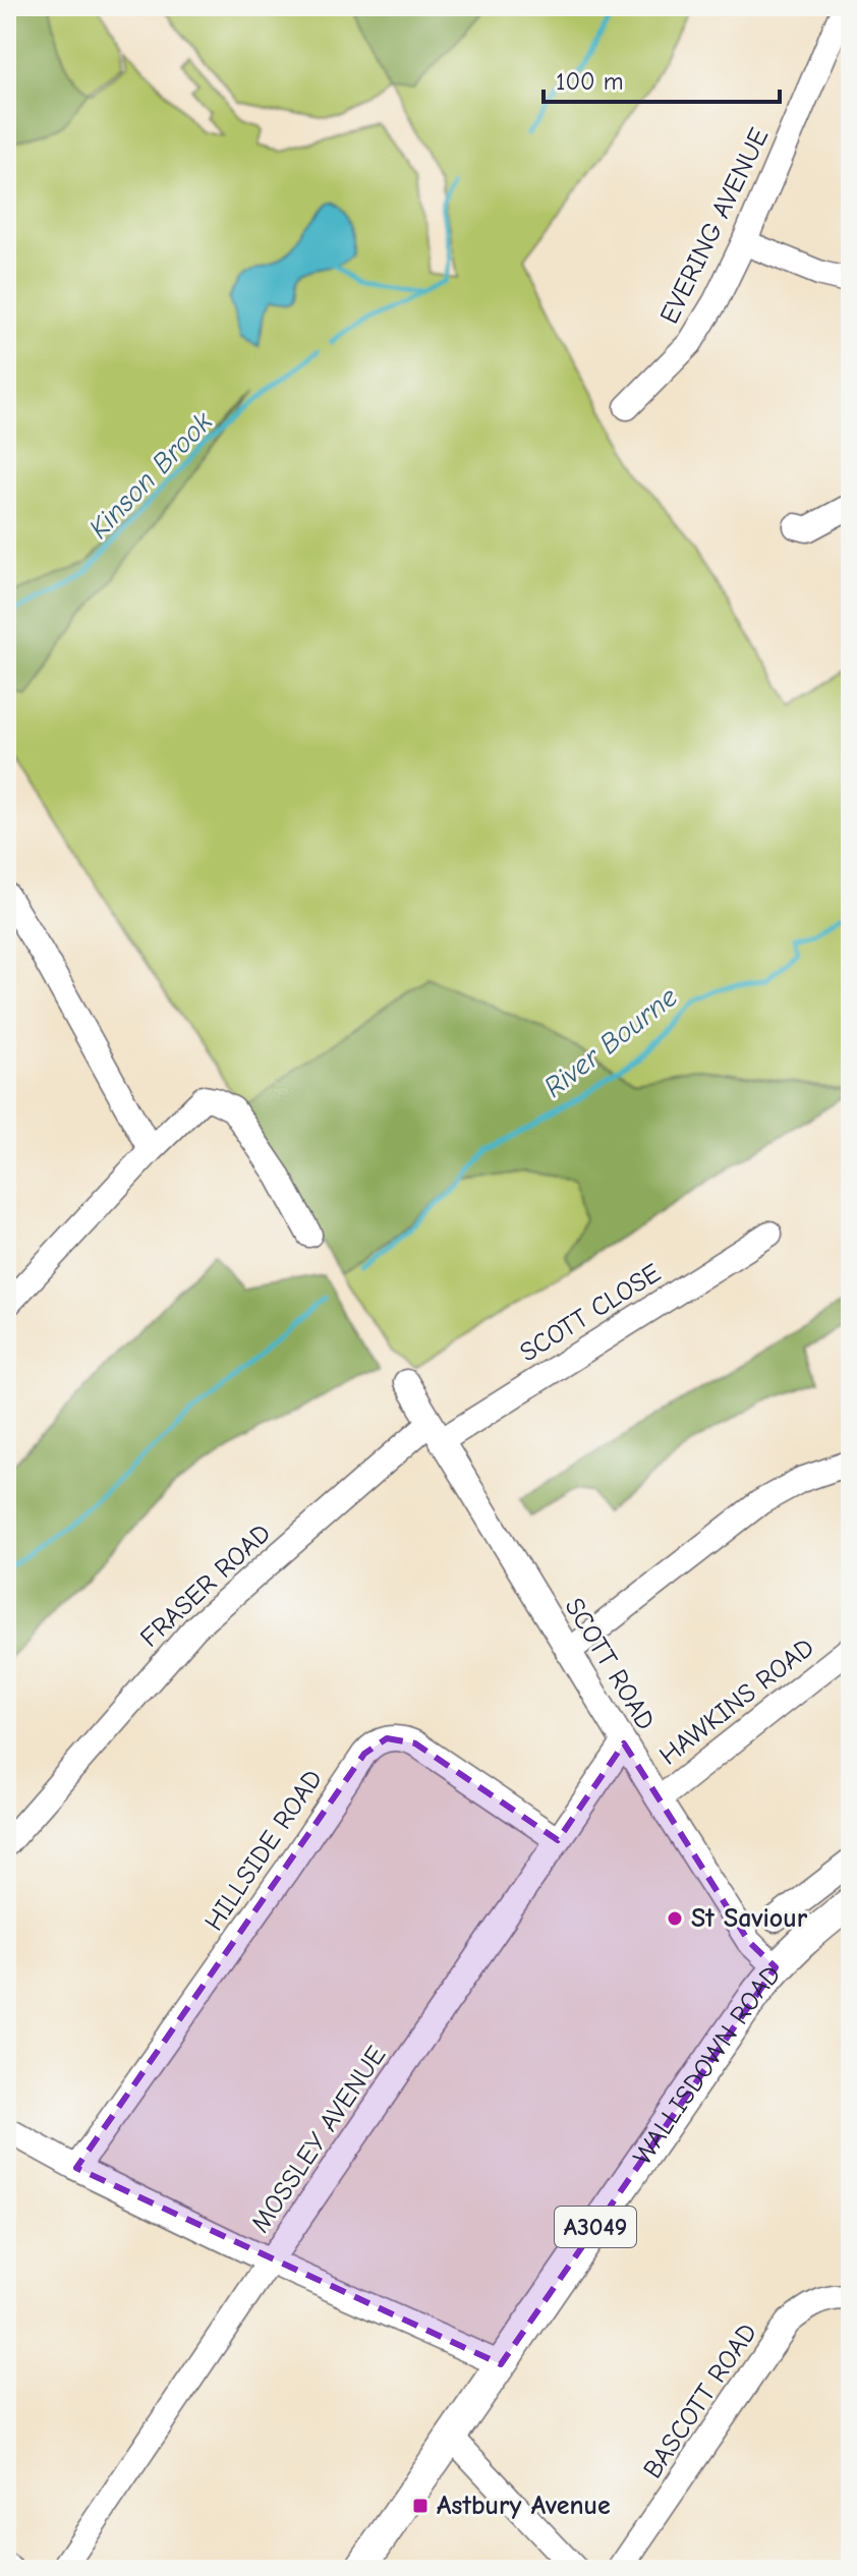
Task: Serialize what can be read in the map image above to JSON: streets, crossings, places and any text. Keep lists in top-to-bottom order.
{
  "streets": {
    "main road": ["WALLISDOWN ROAD", "A3049"],
    "street": [
      "EVERING AVENUE",
      "SCOTT CLOSE",
      "FRASER ROAD",
      "SCOTT ROAD",
      "HAWKINS ROAD",
      "HILLSIDE ROAD",
      "MOSSLEY AVENUE",
      "BASCOTT ROAD"
    ]
  },
  "crossings": [
    ["SCOTT CLOSE", "FRASER ROAD"],
    ["SCOTT CLOSE", "SCOTT ROAD"],
    ["FRASER ROAD", "SCOTT ROAD"],
    ["SCOTT ROAD", "HAWKINS ROAD"],
    ["SCOTT ROAD", "WALLISDOWN ROAD"],
    ["SCOTT ROAD", "MOSSLEY AVENUE"],
    ["HILLSIDE ROAD", "MOSSLEY AVENUE"]
  ],
  "water": ["Kinson Brook", "River Bourne"],
  "places": {
    "other": ["St Saviour"],
    "transit": ["Astbury Avenue"]
  },
  "scale_bar": "100 m"
}
